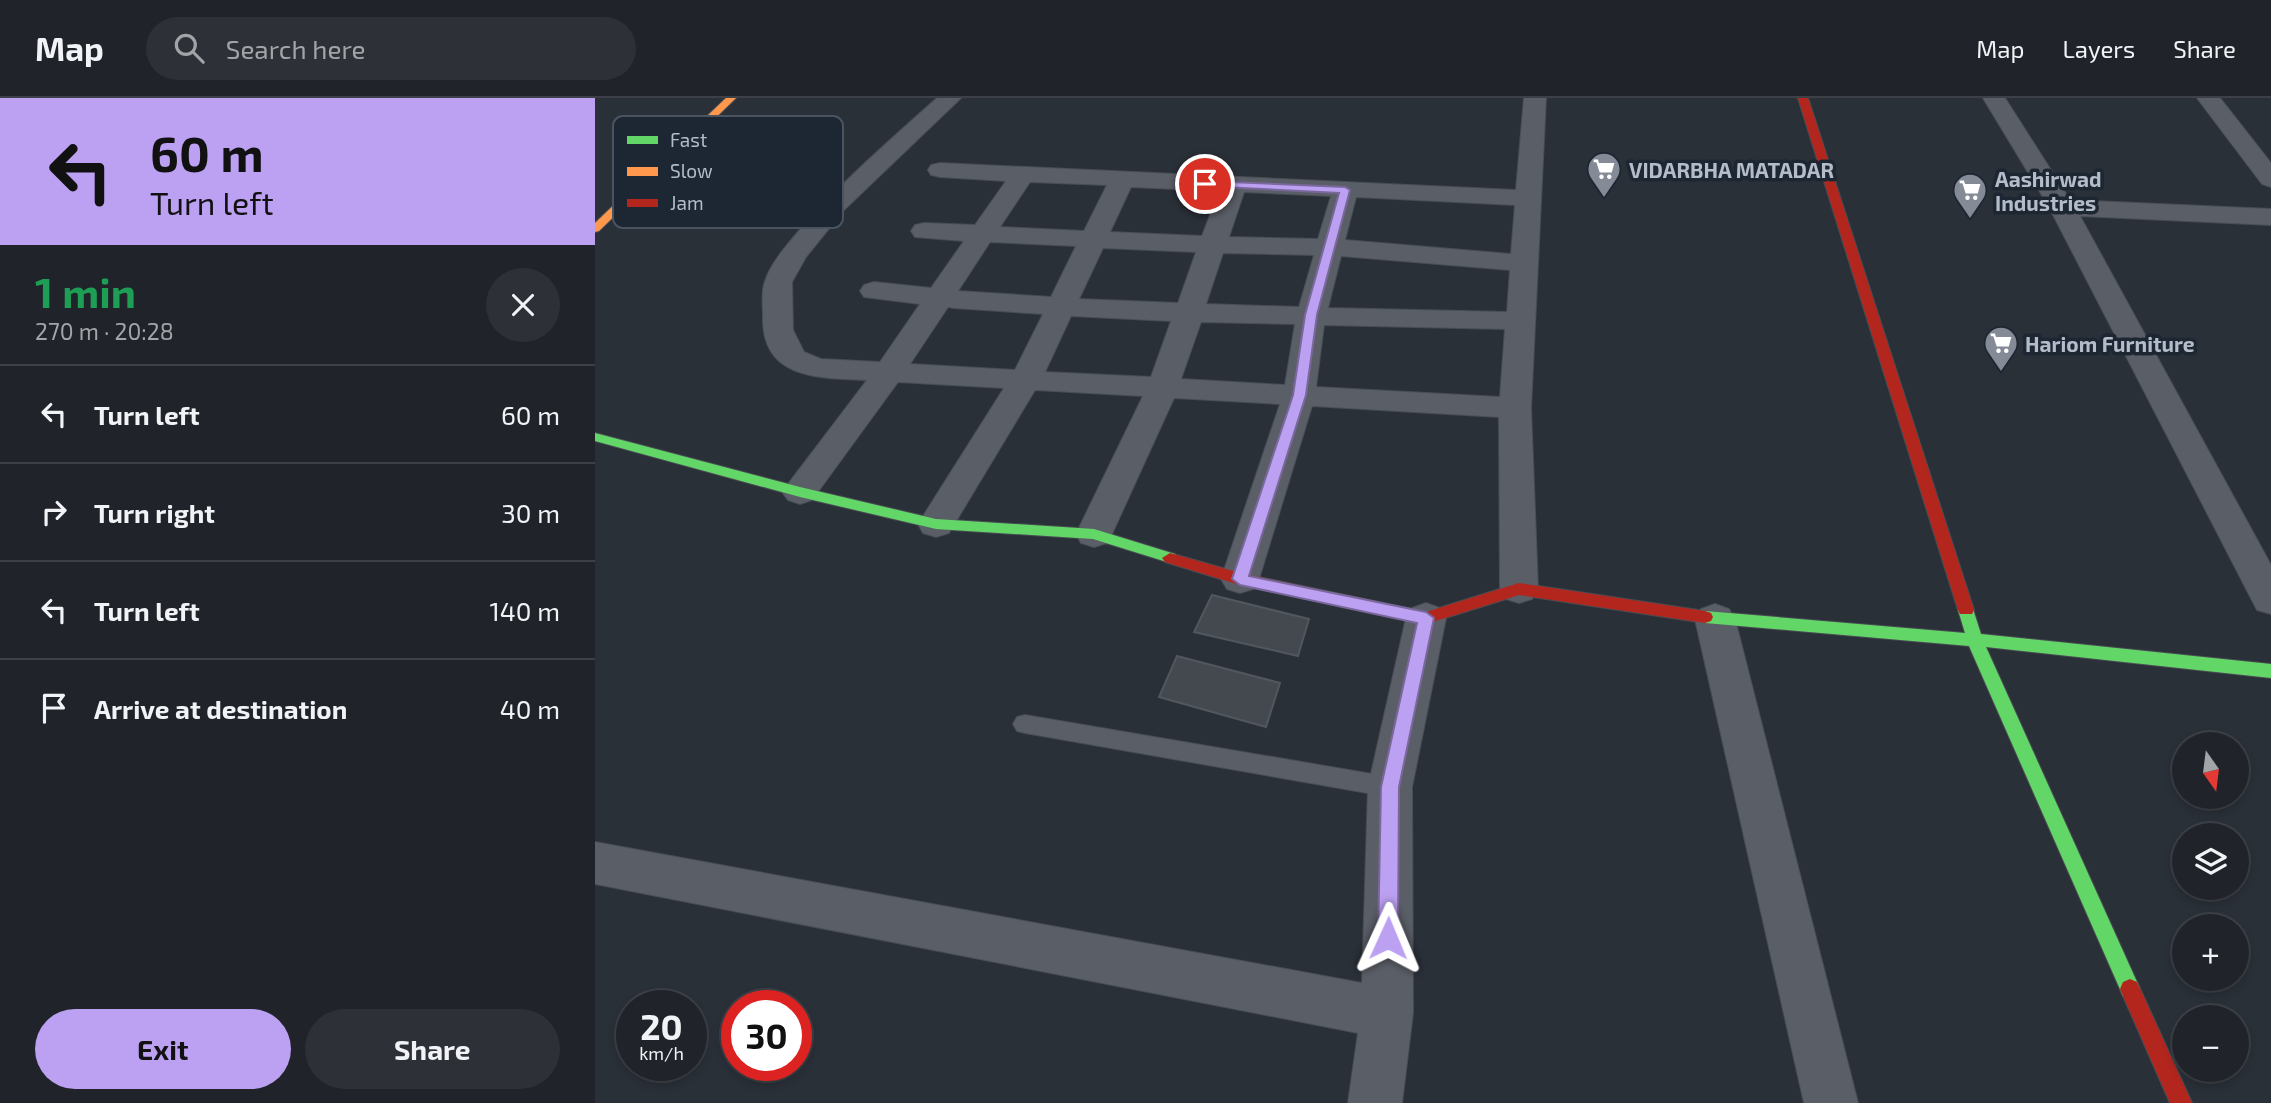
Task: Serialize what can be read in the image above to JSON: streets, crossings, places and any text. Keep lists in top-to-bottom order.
{
  "places": {
    "supermarket": ["VIDARBHA MATADAR", "Aashirwad Industries", "Hariom Furniture"]
  },
  "legend": ["Fast", "Slow", "Jam"],
  "north": "bottom",
  "page": {
    "header": "Map",
    "search": "Search here",
    "nav": ["Map", "Layers", "Share"],
    "turn": ["60 m", "Turn left"],
    "heading": ["1 min", "270 m · 20:28"],
    "list": [
      {
        "name": "Turn left",
        "value": "60 m"
      },
      {
        "name": "Turn right",
        "value": "30 m"
      },
      {
        "name": "Turn left",
        "value": "140 m"
      },
      {
        "name": "Arrive at destination",
        "value": "40 m"
      }
    ],
    "map_buttons": ["+", "−"],
    "speed": "20 km/h",
    "limit": "30",
    "buttons": ["Exit", "Share"]
  }
}
